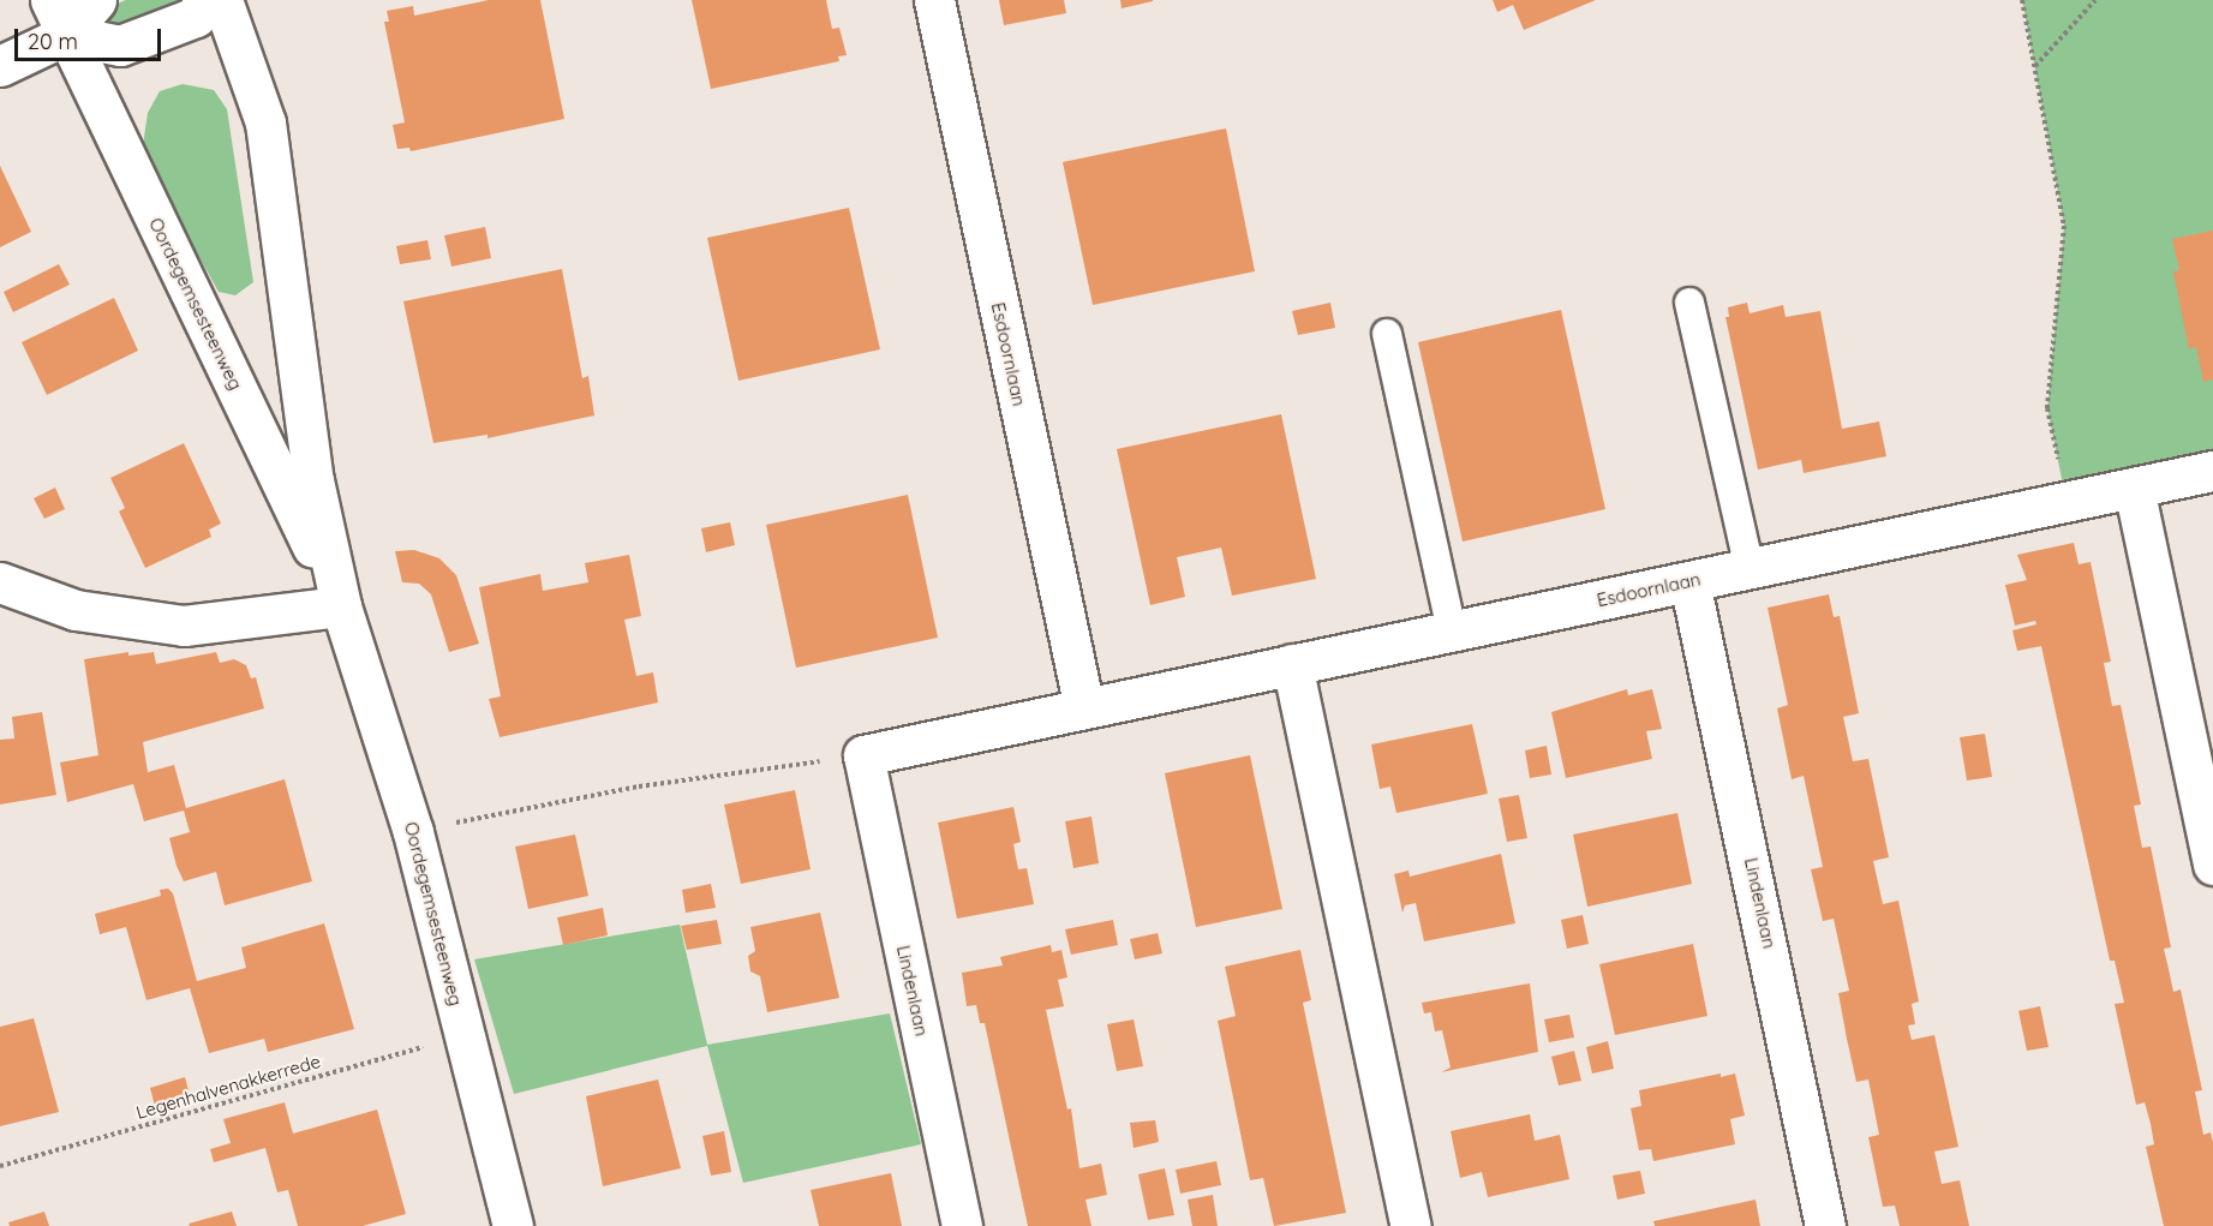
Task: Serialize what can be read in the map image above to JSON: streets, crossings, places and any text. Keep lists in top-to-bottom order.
{
  "streets": {
    "street": ["Oordegemsesteenweg", "Esdoornlaan", "Lindenlaan"],
    "path": ["Legenhalvenakkerrede"]
  },
  "crossings": [
    ["Oordegemsesteenweg", "Legenhalvenakkerrede"],
    ["Esdoornlaan", "Lindenlaan"]
  ],
  "scale_bar": "20 m"
}
